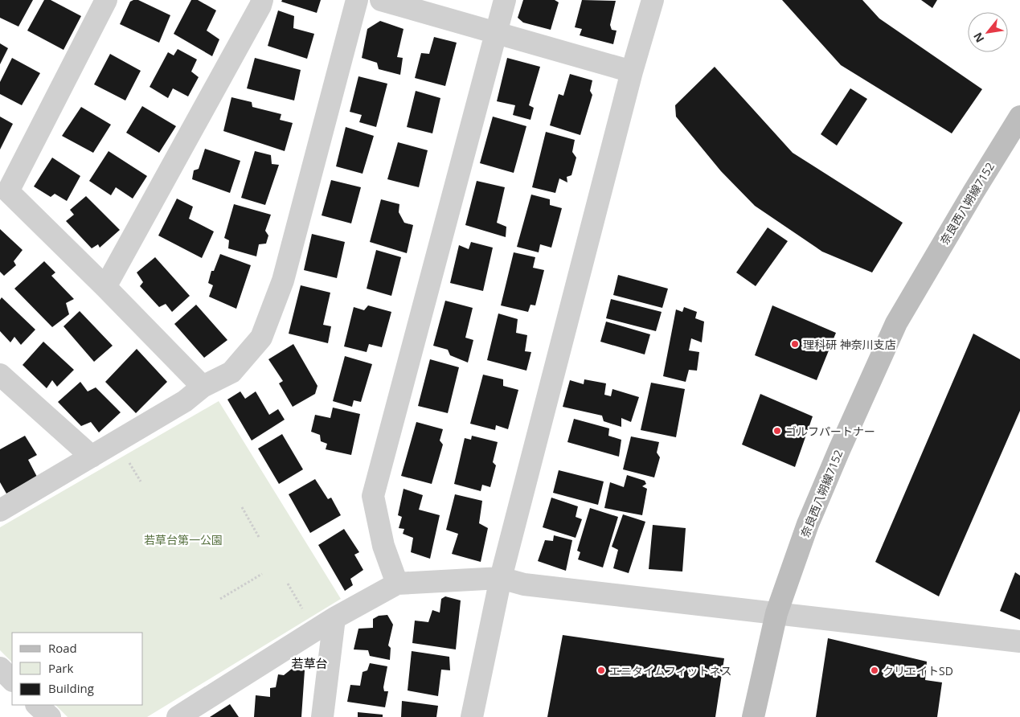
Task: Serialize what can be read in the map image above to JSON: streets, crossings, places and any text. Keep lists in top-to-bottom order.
{
  "streets": {
    "street": ["奈良西八朔線7152"]
  },
  "districts": ["若草台"],
  "parks": ["若草台第一公園"],
  "places": [
    "理科研 神奈川支店",
    "ゴルフパートナー",
    "エニタイムフィットネス",
    "クリエイトSD"
  ],
  "legend": ["Road", "Park", "Building"],
  "north": "bottom left"
}
